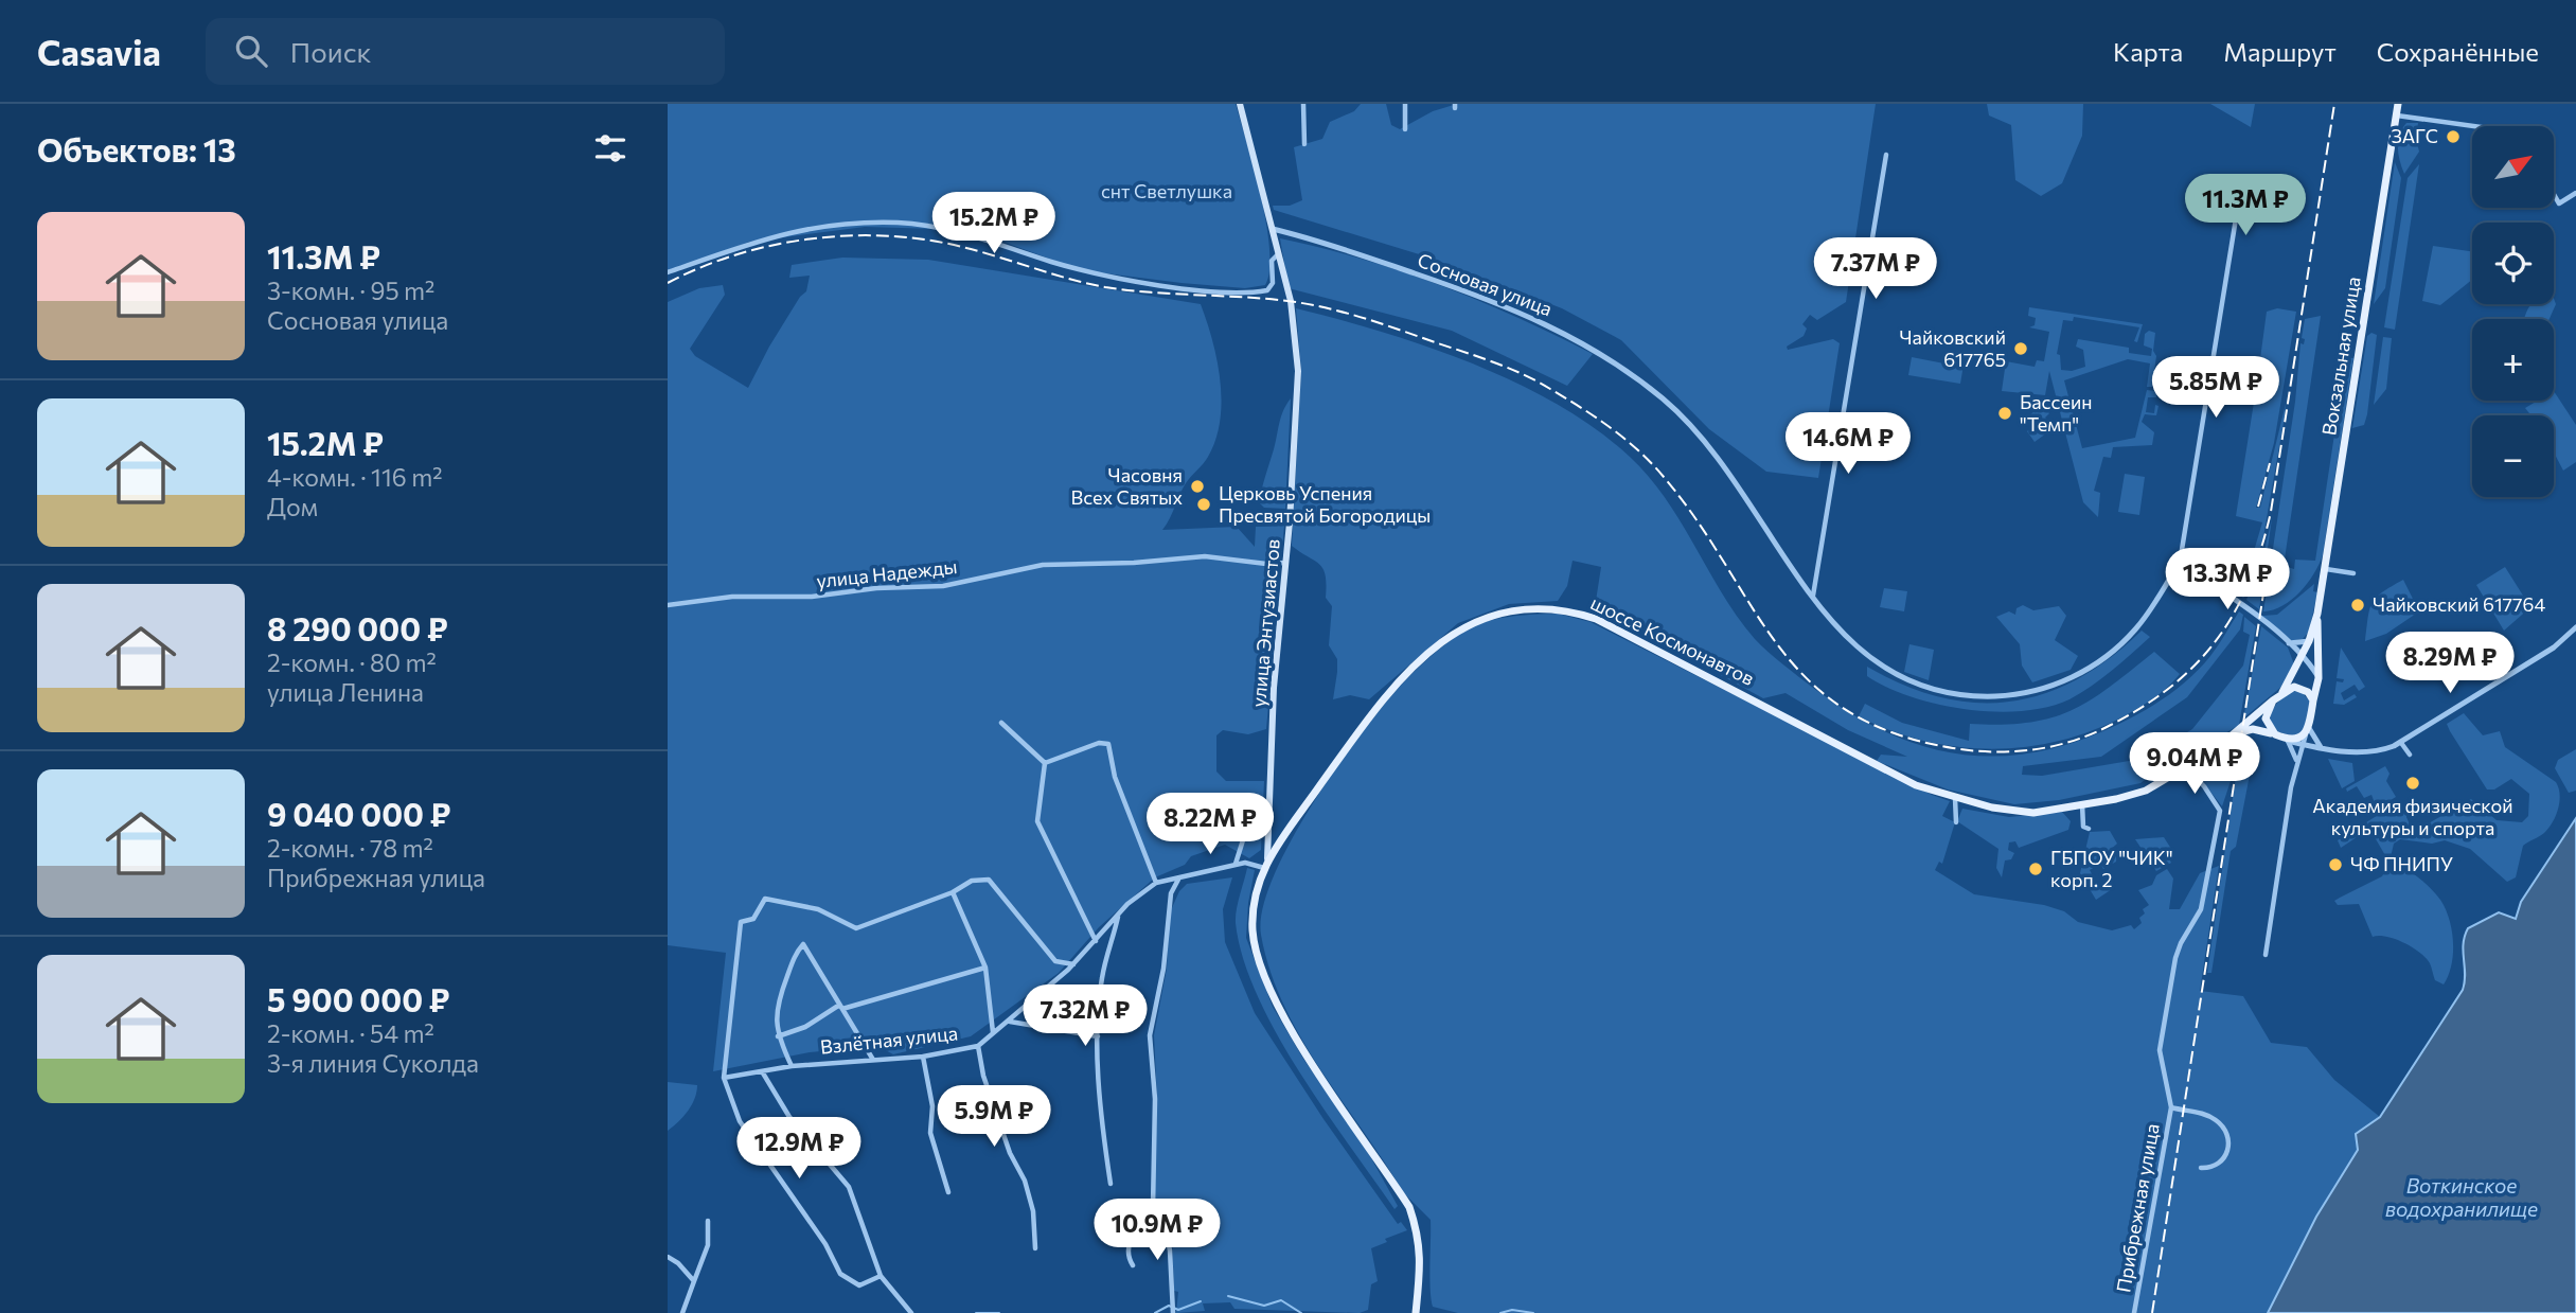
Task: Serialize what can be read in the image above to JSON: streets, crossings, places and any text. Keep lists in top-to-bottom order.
{
  "streets": {
    "main road": ["Вокзальная улица", "улица Энтузиастов", "шоссе Космонавтов"],
    "street": [
      "Сосновая улица",
      "улица Надежды",
      "Взлётная улица",
      "Прибрежная улица"
    ]
  },
  "crossings": [
    ["Сосновая улица", "улица Энтузиастов"],
    ["Вокзальная улица", "шоссе Космонавтов"],
    ["улица Надежды", "улица Энтузиастов"],
    ["улица Энтузиастов", "шоссе Космонавтов"],
    ["шоссе Космонавтов", "Взлётная улица"],
    ["шоссе Космонавтов", "Прибрежная улица"]
  ],
  "water": ["Воткинское водохранилище"],
  "parks": ["снт Светлушка"],
  "places": [
    "ЗАГС",
    "Чайковский 617765",
    "Бассеин \"Темп\"",
    "Часовня Всех Святых",
    "Церковь Успения Пресвятой Богородицы",
    "Чайковский 617764",
    "Академия физической культуры и спорта",
    "ЧФ ПНИПУ",
    "ГБПОУ \"ЧИК\" корп. 2"
  ],
  "north": "top right",
  "page": {
    "header": "Casavia",
    "search": "Поиск",
    "nav": ["Карта", "Маршрут", "Сохранённые"],
    "heading": "Объектов: 13",
    "map_buttons": ["+", "−"],
    "price": [
      "11.3M ₽",
      "15.2M ₽",
      "7.37M ₽",
      "5.85M ₽",
      "14.6M ₽",
      "13.3M ₽",
      "8.29M ₽",
      "9.04M ₽",
      "8.22M ₽",
      "7.32M ₽",
      "5.9M ₽",
      "12.9M ₽",
      "10.9M ₽"
    ],
    "list": [
      {
        "name": "11.3M ₽",
        "note": "3-комн. · 95 m² · Сосновая улица"
      },
      {
        "name": "15.2M ₽",
        "note": "4-комн. · 116 m² · Дом"
      },
      {
        "name": "8 290 000 ₽",
        "note": "2-комн. · 80 m² · улица Ленина"
      },
      {
        "name": "9 040 000 ₽",
        "note": "2-комн. · 78 m² · Прибрежная улица"
      },
      {
        "name": "5 900 000 ₽",
        "note": "2-комн. · 54 m² · 3-я линия Суколда"
      }
    ]
  }
}
